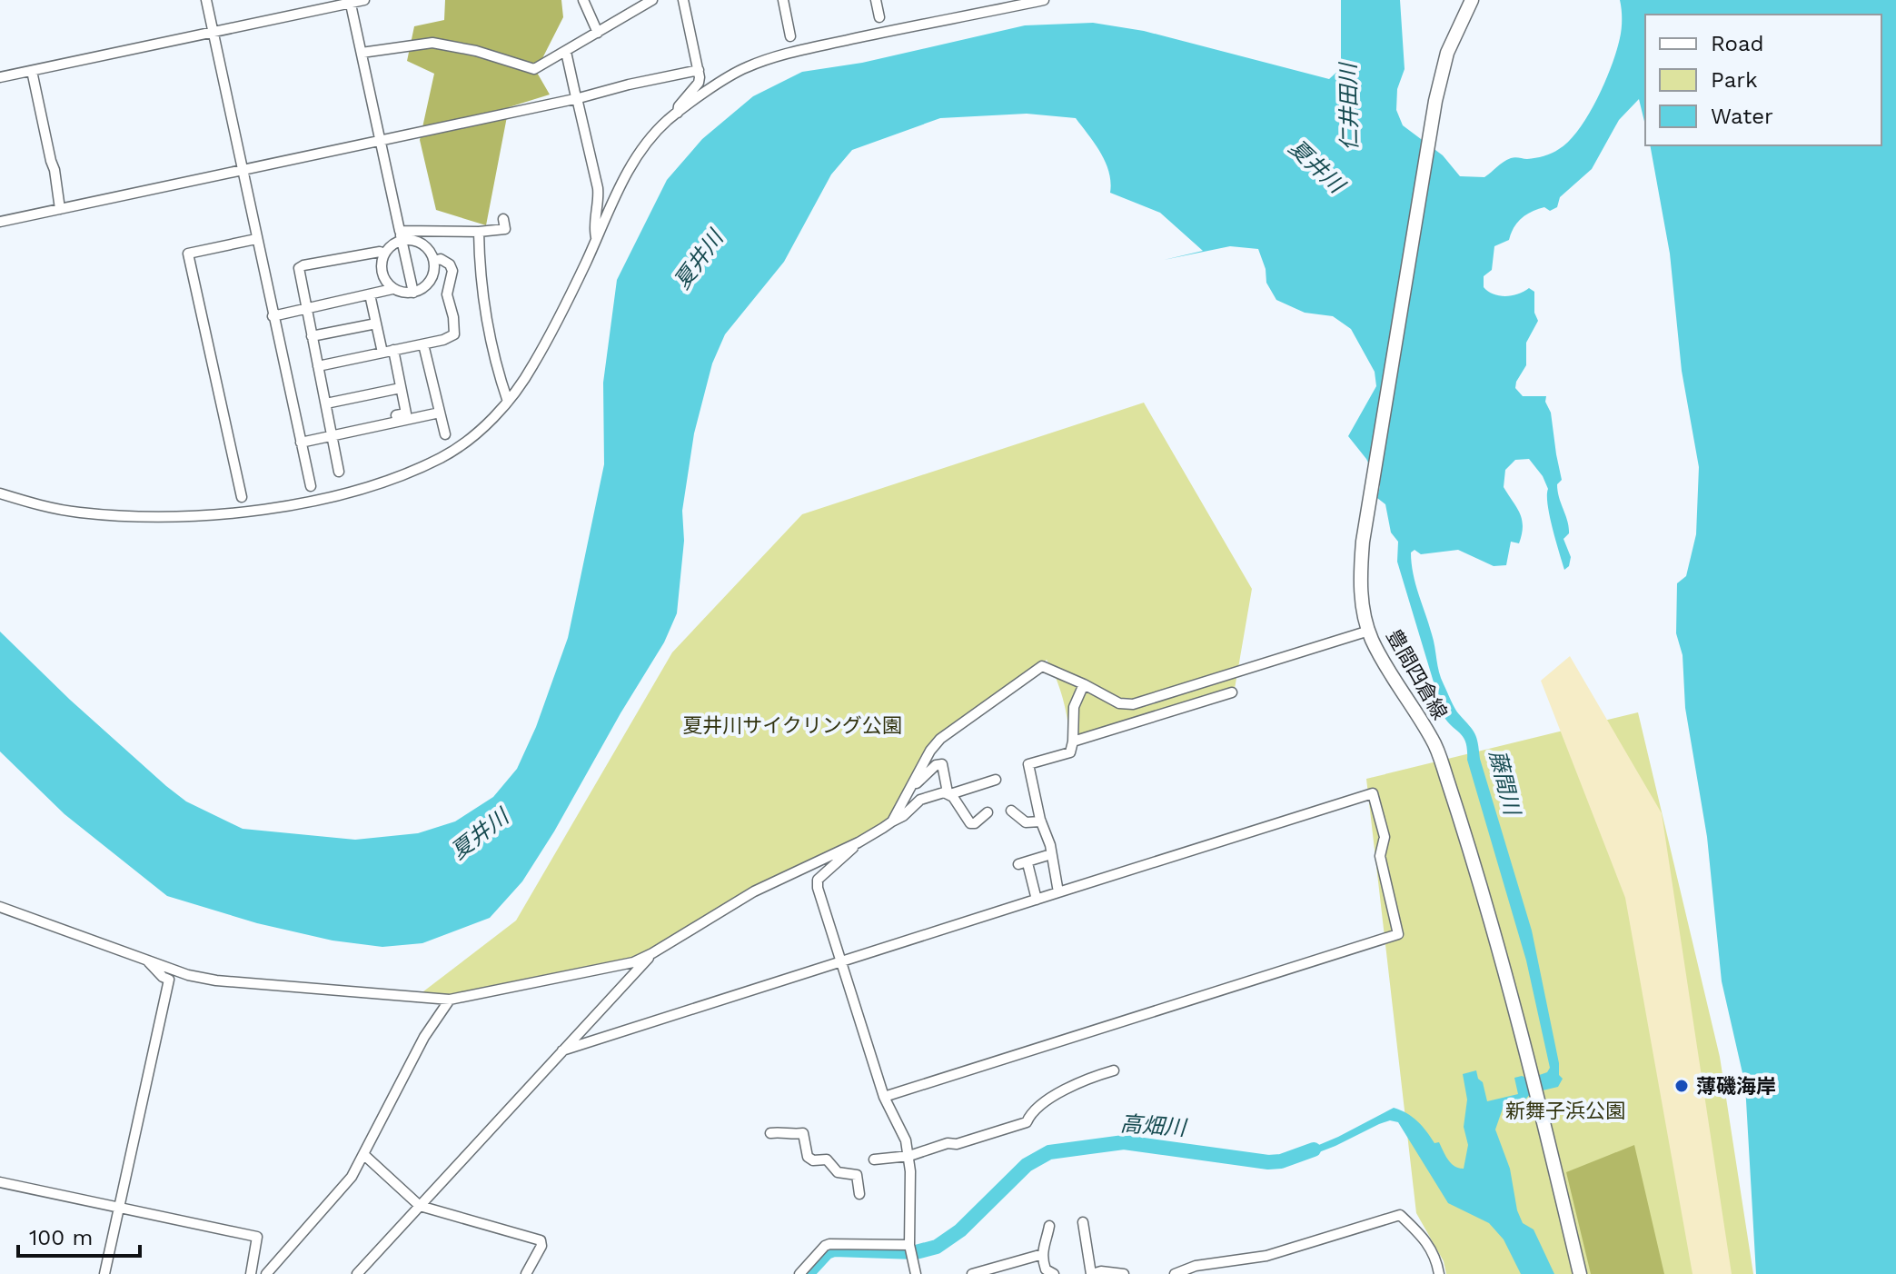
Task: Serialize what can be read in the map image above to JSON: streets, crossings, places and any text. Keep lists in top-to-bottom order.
{
  "streets": {
    "main road": ["豊間四倉線"]
  },
  "water": [
    "仁井田川",
    "夏井川",
    "藤間川",
    "高畑川"
  ],
  "parks": ["夏井川サイクリング公園", "新舞子浜公園"],
  "places": ["薄磯海岸"],
  "legend": ["Road", "Park", "Water"],
  "scale_bar": "100 m"
}
